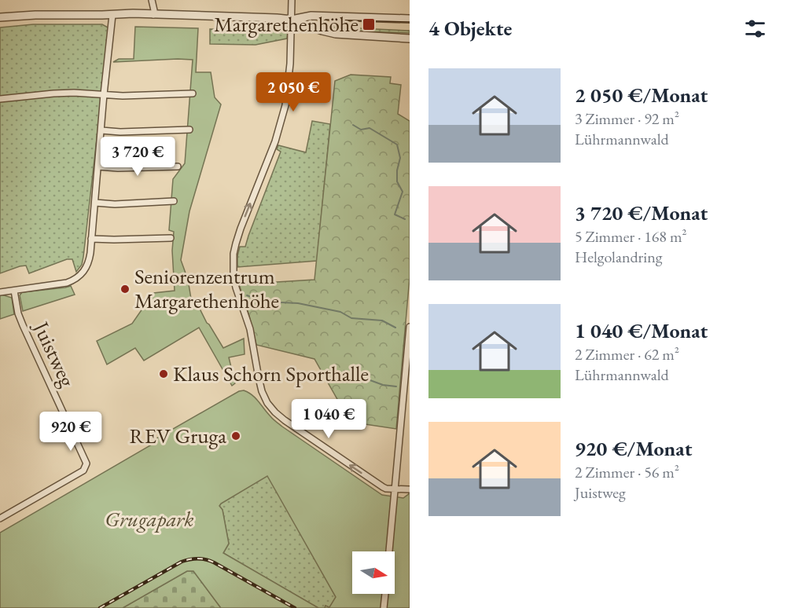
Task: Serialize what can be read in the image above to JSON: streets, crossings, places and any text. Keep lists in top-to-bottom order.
{
  "streets": {
    "street": ["Juistweg"]
  },
  "parks": ["Grugapark"],
  "places": {
    "transit": ["Margarethenhöhe"],
    "other": ["Seniorenzentrum Margarethenhöhe", "Klaus Schorn Sporthalle", "REV Gruga"]
  },
  "north": "right",
  "page": {
    "heading": "4 Objekte",
    "list": [
      {
        "name": "2 050 €/Monat",
        "note": "3 Zimmer · 92 m² · Lührmannwald"
      },
      {
        "name": "3 720 €/Monat",
        "note": "5 Zimmer · 168 m² · Helgolandring"
      },
      {
        "name": "1 040 €/Monat",
        "note": "2 Zimmer · 62 m² · Lührmannwald"
      },
      {
        "name": "920 €/Monat",
        "note": "2 Zimmer · 56 m² · Juistweg"
      }
    ],
    "price": [
      "2 050 €",
      "3 720 €",
      "1 040 €",
      "920 €"
    ]
  }
}
